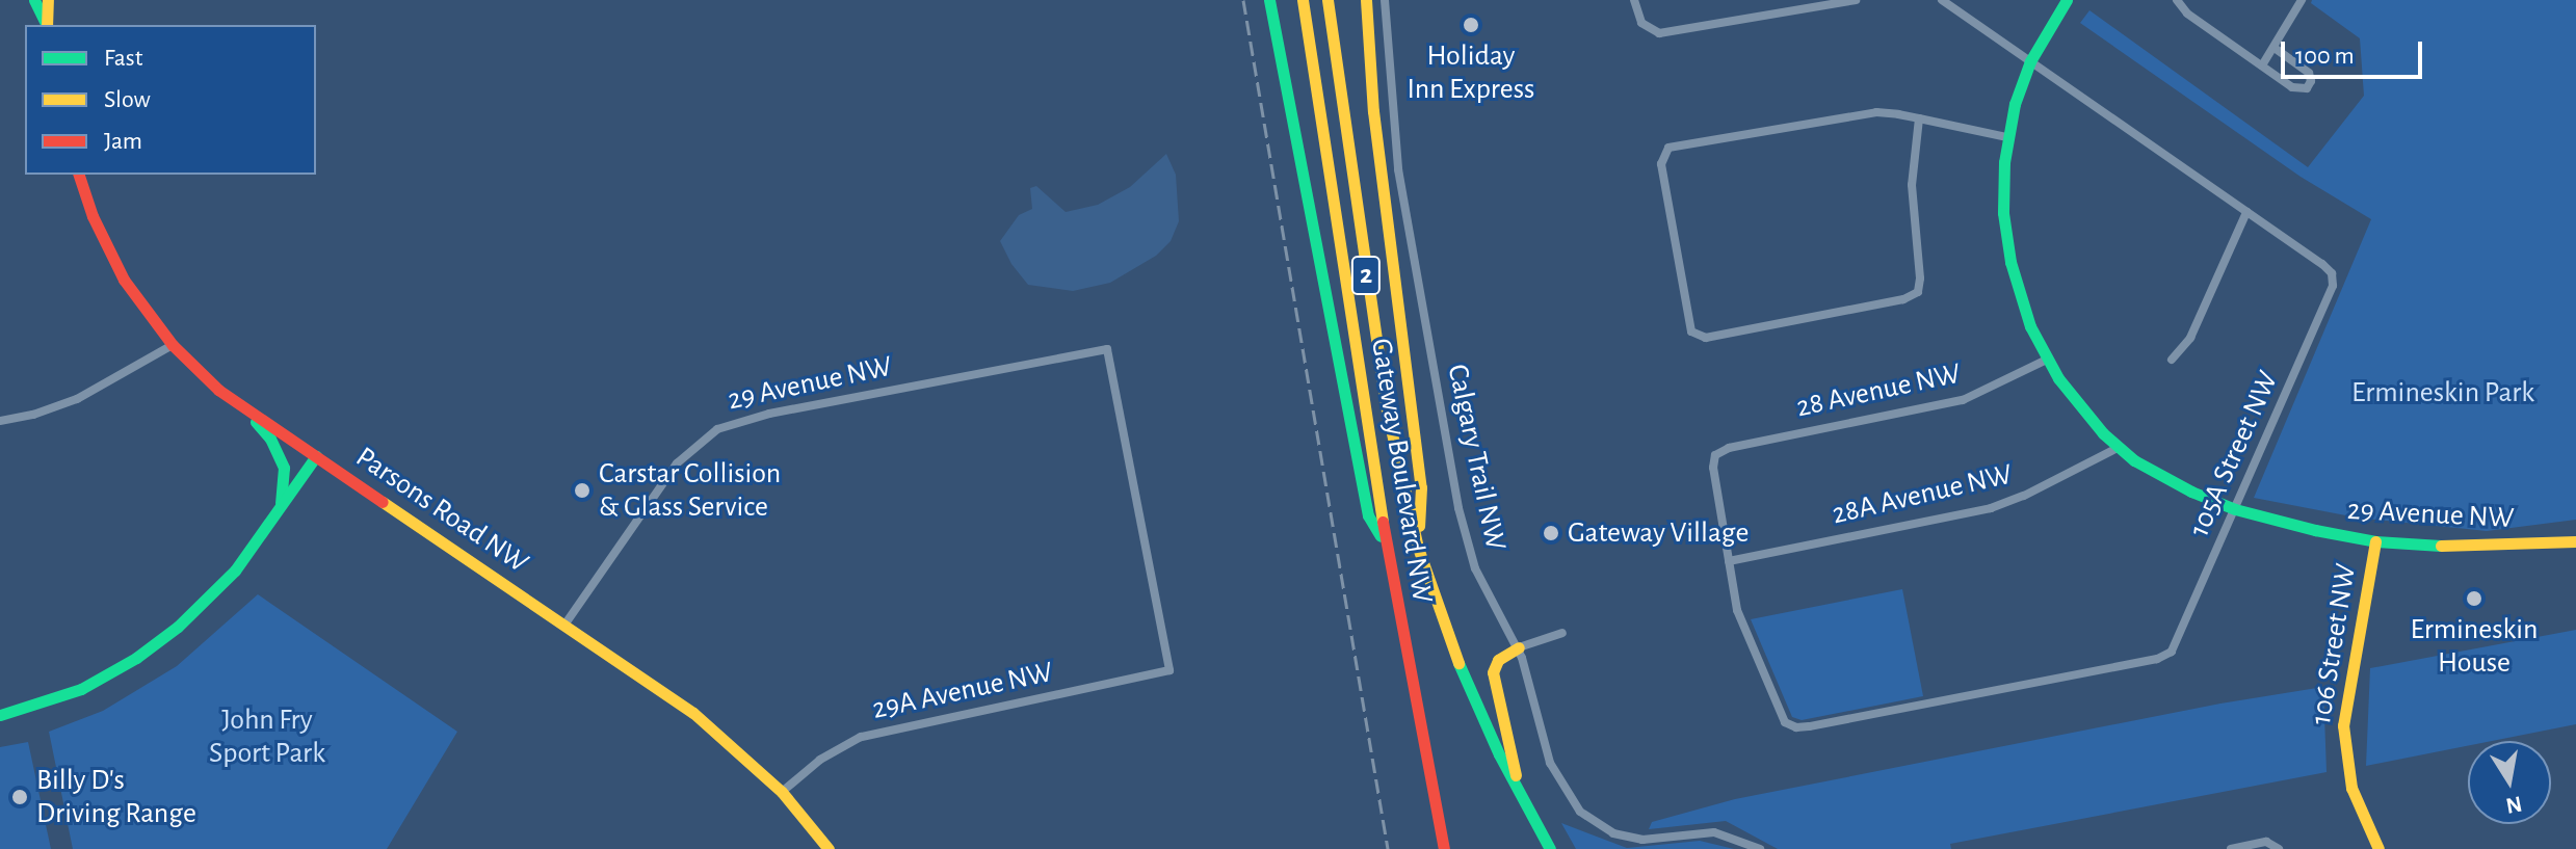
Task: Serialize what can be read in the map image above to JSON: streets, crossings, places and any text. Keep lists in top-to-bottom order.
{
  "streets": {
    "main road": [
      "2",
      "29 Avenue NW",
      "Gateway Boulevard NW",
      "Parsons Road NW",
      "106 Street NW"
    ],
    "street": [
      "28 Avenue NW",
      "105A Street NW",
      "Calgary Trail NW",
      "28A Avenue NW",
      "29A Avenue NW"
    ]
  },
  "crossings": [
    ["29 Avenue NW", "28 Avenue NW"],
    ["29 Avenue NW", "105A Street NW"],
    ["29 Avenue NW", "28A Avenue NW"],
    ["29 Avenue NW", "Parsons Road NW"],
    ["29 Avenue NW", "106 Street NW"],
    ["29 Avenue NW", "29A Avenue NW"],
    ["28 Avenue NW", "105A Street NW"],
    ["28 Avenue NW", "28A Avenue NW"],
    ["105A Street NW", "28A Avenue NW"],
    ["Parsons Road NW", "29A Avenue NW"]
  ],
  "parks": ["Ermineskin Park", "John Fry Sport Park"],
  "places": [
    "Holiday Inn Express",
    "Carstar Collision & Glass Service",
    "Gateway Village",
    "Ermineskin House",
    "Billy D's Driving Range"
  ],
  "legend": ["Fast", "Slow", "Jam"],
  "scale_bar": "100 m",
  "north": "bottom"
}
